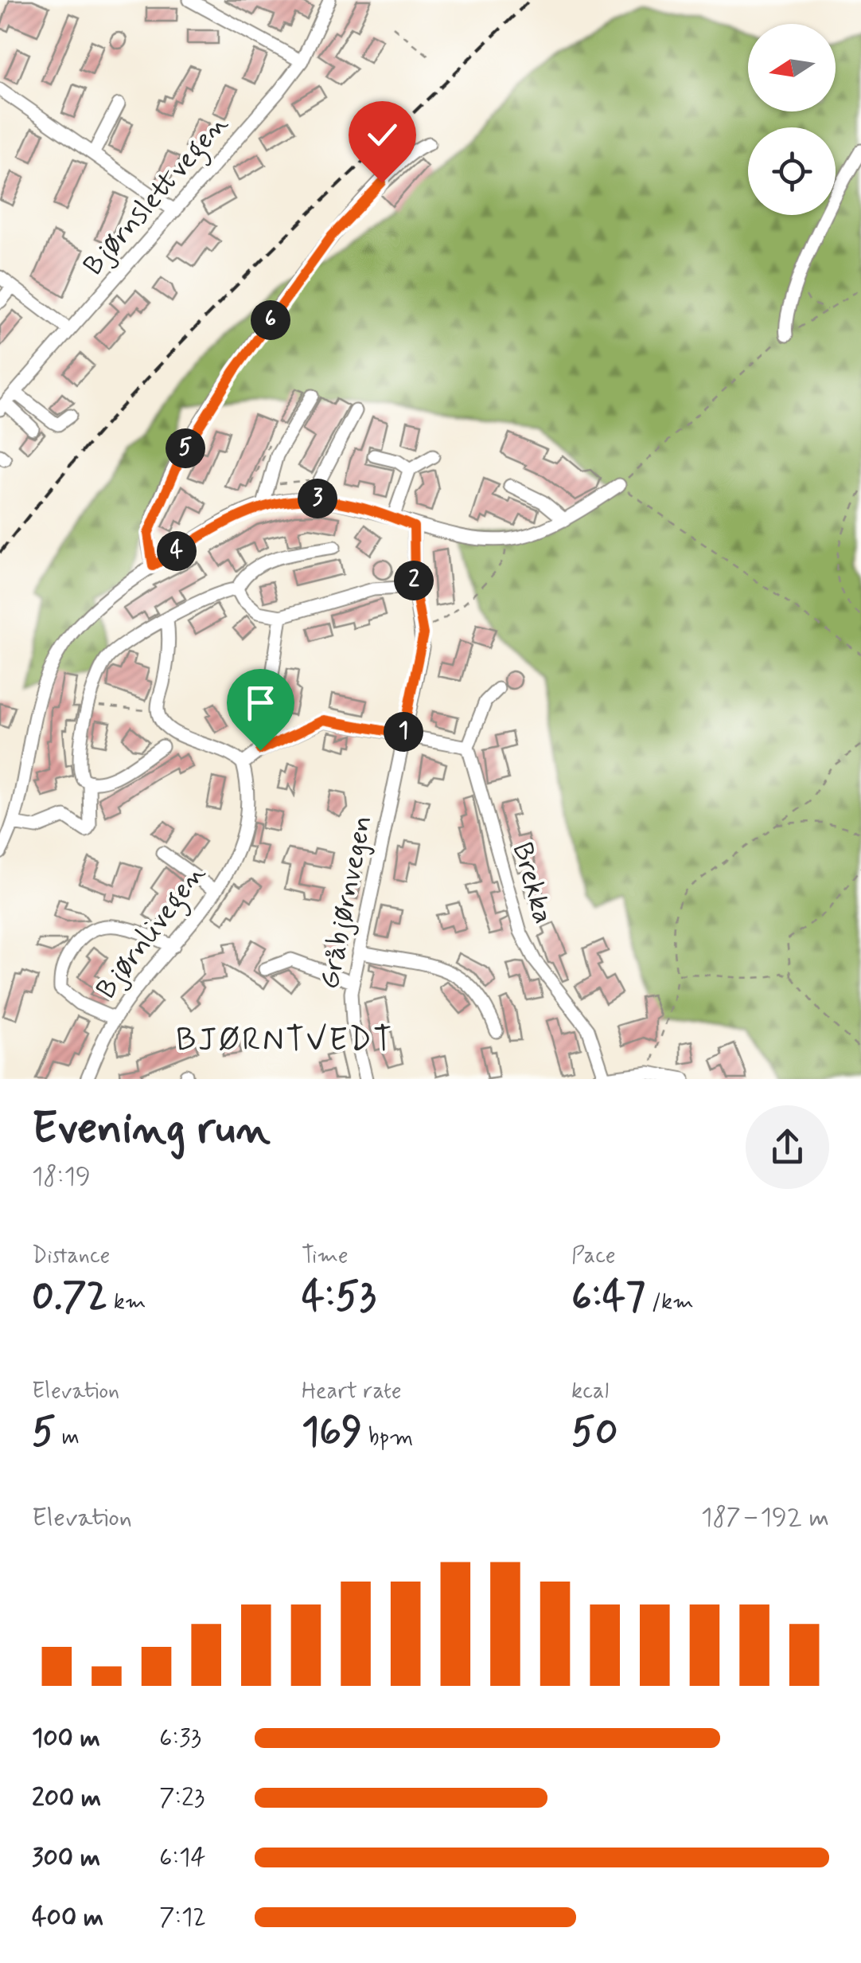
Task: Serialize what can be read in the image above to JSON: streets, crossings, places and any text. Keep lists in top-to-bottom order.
{
  "streets": {
    "street": [
      "Bjørnslettvegen",
      "Brekka",
      "Gråbjørnvegen",
      "Bjørnlivegen"
    ]
  },
  "districts": ["BJØRNTVEDT"],
  "north": "left",
  "page": {
    "pins": [
      "6",
      "5",
      "3",
      "4",
      "2",
      "1"
    ],
    "heading": ["Evening run", "18:19"],
    "stats": [
      ["Distance", "0.72 km"],
      ["Time", "4:53"],
      ["Pace", "6:47 /km"],
      ["Elevation", "5 m"],
      ["Heart rate", "169 bpm"],
      ["kcal", "50"]
    ],
    "chart": ["Elevation", "187–192 m"],
    "list": [
      {
        "name": "100 m",
        "note": "6:33"
      },
      {
        "name": "200 m",
        "note": "7:23"
      },
      {
        "name": "300 m",
        "note": "6:14"
      },
      {
        "name": "400 m",
        "note": "7:12"
      }
    ]
  }
}
